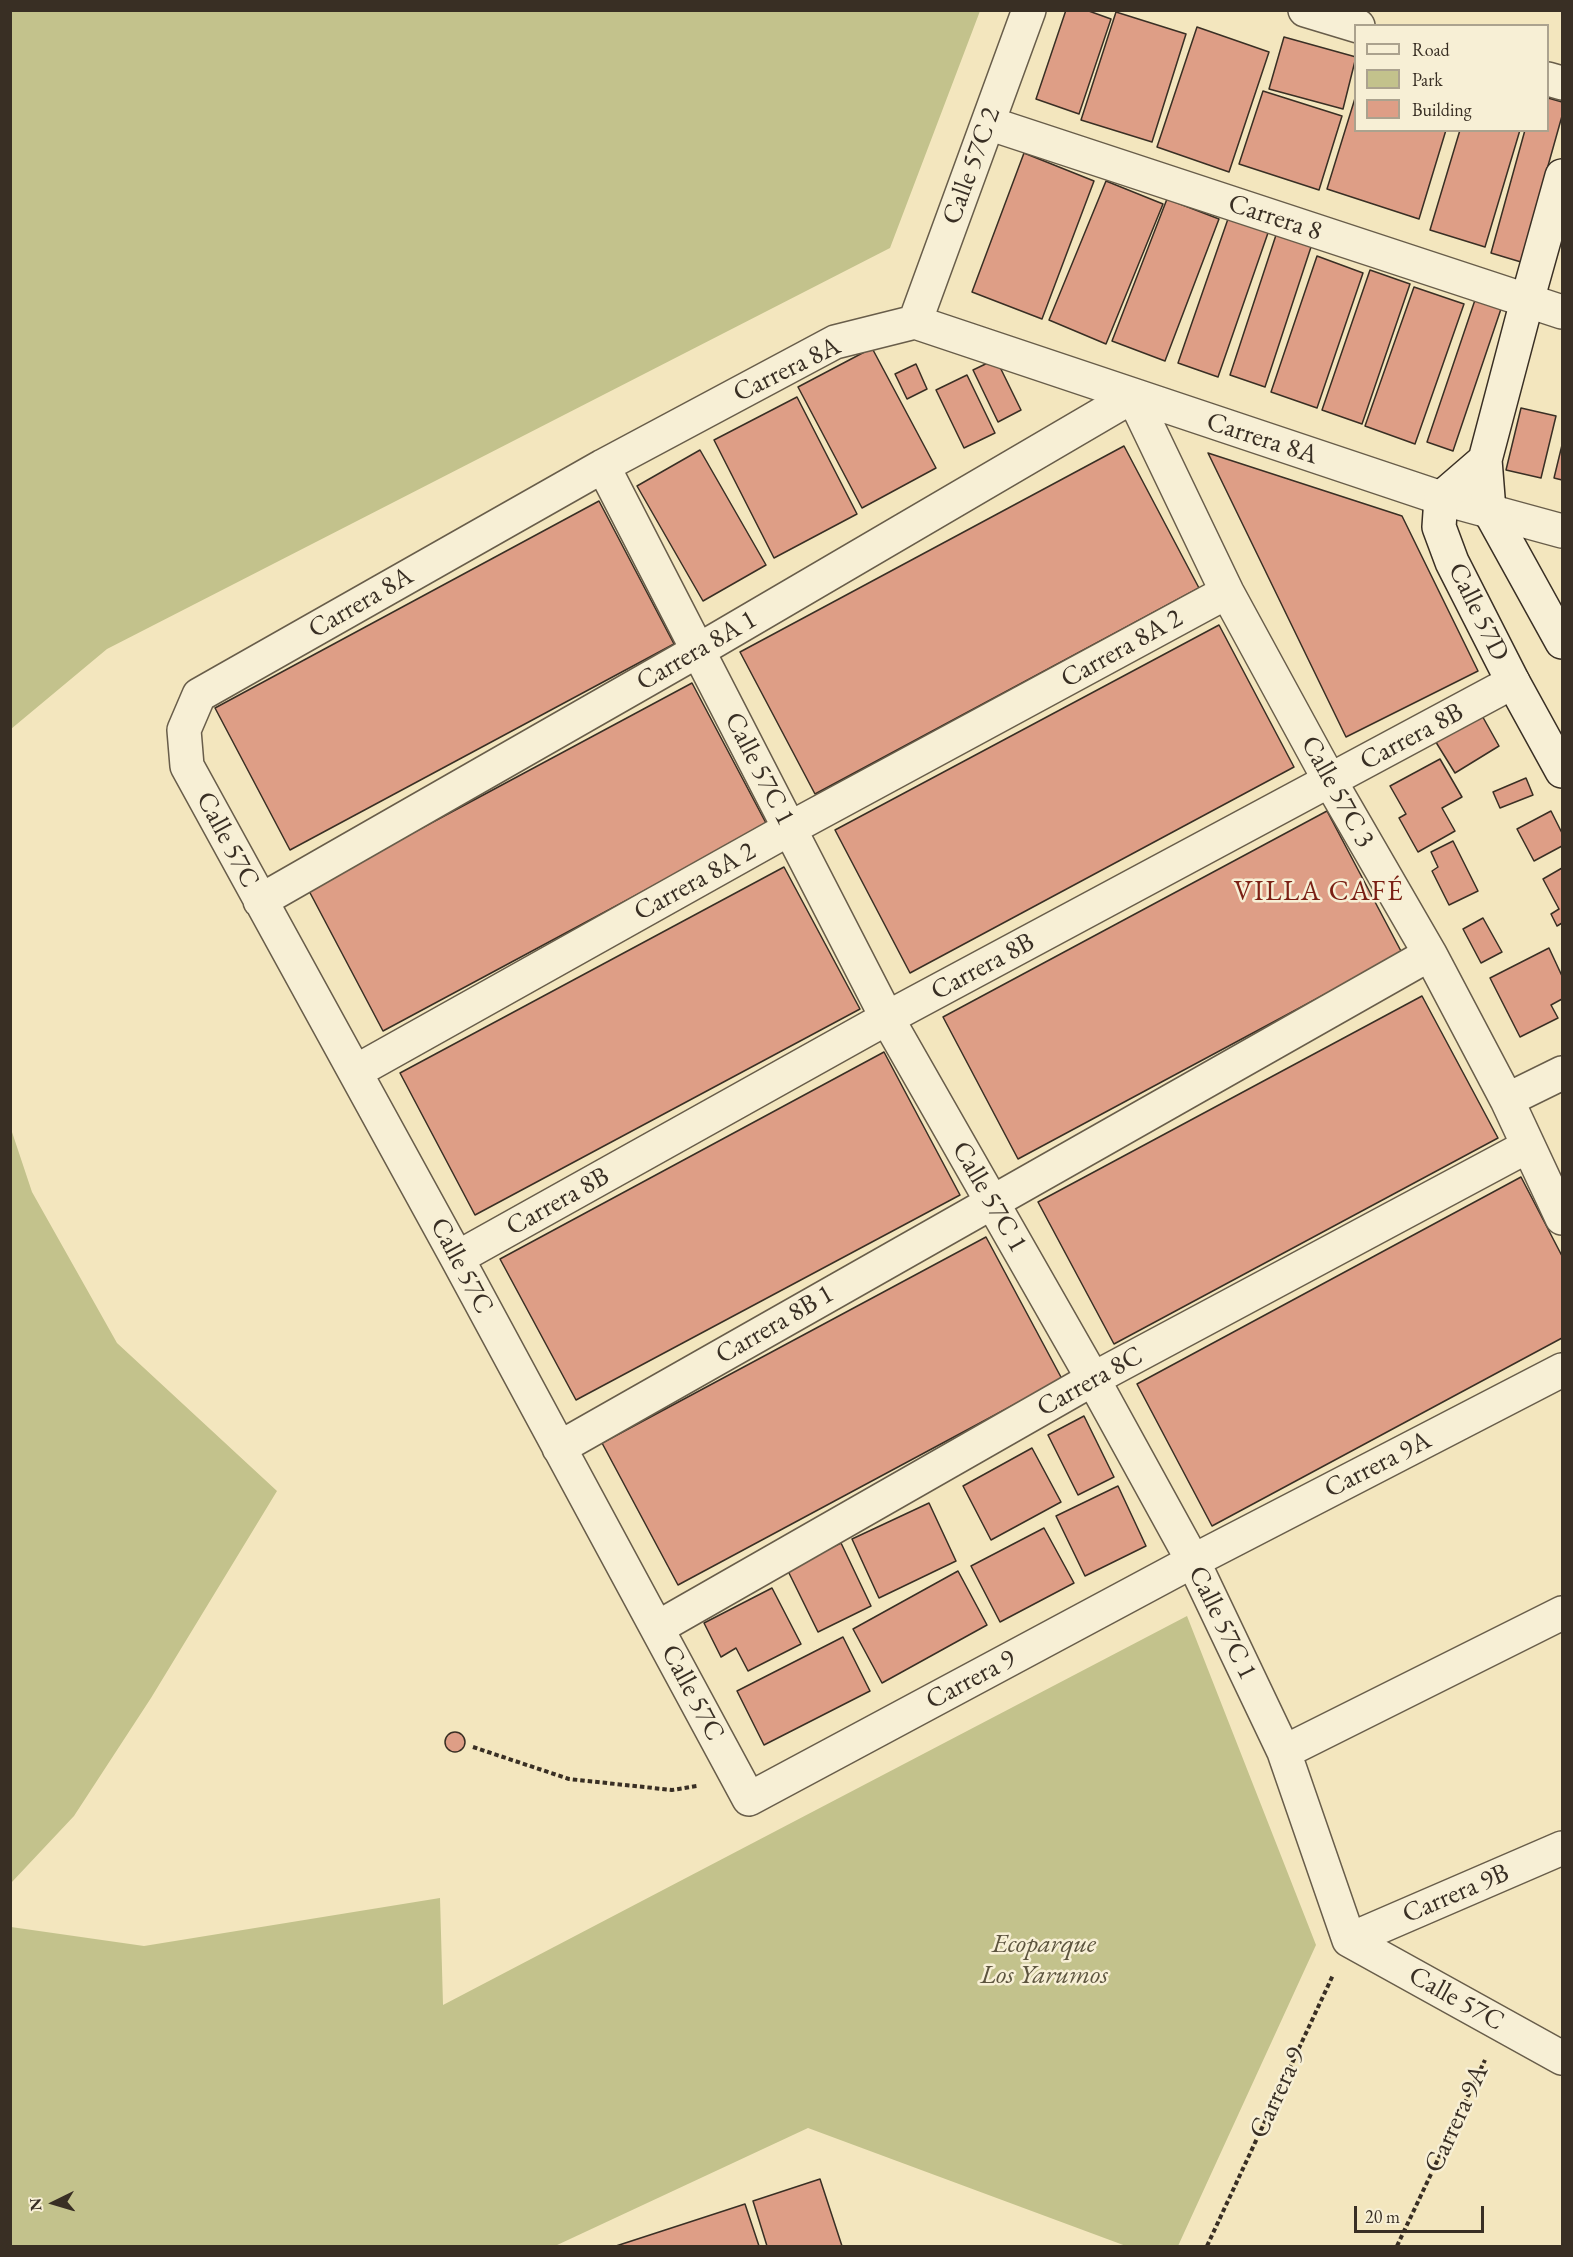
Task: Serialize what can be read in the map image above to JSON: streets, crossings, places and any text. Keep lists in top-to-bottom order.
{
  "streets": {
    "street": [
      "Calle 57C 2",
      "Carrera 8",
      "Carrera 8A",
      "Calle 57D",
      "Carrera 8A 2",
      "Carrera 8A 1",
      "Carrera 8B",
      "Calle 57C 1",
      "Calle 57C 3",
      "Calle 57C",
      "Carrera 8B 1",
      "Carrera 8C",
      "Carrera 9A",
      "Carrera 9",
      "Carrera 9B"
    ]
  },
  "crossings": [
    ["Calle 57C 2", "Carrera 8"],
    ["Calle 57C 2", "Carrera 8A"],
    ["Carrera 8A", "Calle 57D"],
    ["Carrera 8A", "Carrera 8A 1"],
    ["Carrera 8A", "Calle 57C 1"],
    ["Carrera 8A", "Calle 57C 3"],
    ["Carrera 8A", "Calle 57C"],
    ["Calle 57D", "Carrera 8B"],
    ["Carrera 8A 2", "Calle 57C 1"],
    ["Carrera 8A 2", "Calle 57C 3"],
    ["Carrera 8A 2", "Calle 57C"],
    ["Carrera 8A 1", "Calle 57C 1"],
    ["Carrera 8A 1", "Calle 57C 3"],
    ["Carrera 8A 1", "Calle 57C"],
    ["Carrera 8B", "Calle 57C 1"],
    ["Carrera 8B", "Calle 57C 3"],
    ["Carrera 8B", "Calle 57C"],
    ["Calle 57C 1", "Calle 57C"],
    ["Calle 57C 1", "Carrera 8B 1"],
    ["Calle 57C 1", "Carrera 8C"],
    ["Calle 57C 1", "Carrera 9A"],
    ["Calle 57C 1", "Carrera 9"],
    ["Calle 57C 1", "Carrera 9B"],
    ["Calle 57C 3", "Carrera 8C"],
    ["Calle 57C", "Carrera 8B 1"],
    ["Calle 57C", "Carrera 8C"],
    ["Calle 57C", "Carrera 9A"],
    ["Calle 57C", "Carrera 9"],
    ["Calle 57C", "Carrera 9B"],
    ["Carrera 9A", "Carrera 9"],
    ["Carrera 9", "Carrera 9B"]
  ],
  "districts": ["VILLA CAFÉ"],
  "parks": ["Ecoparque Los Yarumos"],
  "legend": ["Road", "Park", "Building"],
  "scale_bar": "20 m",
  "north": "left"
}
